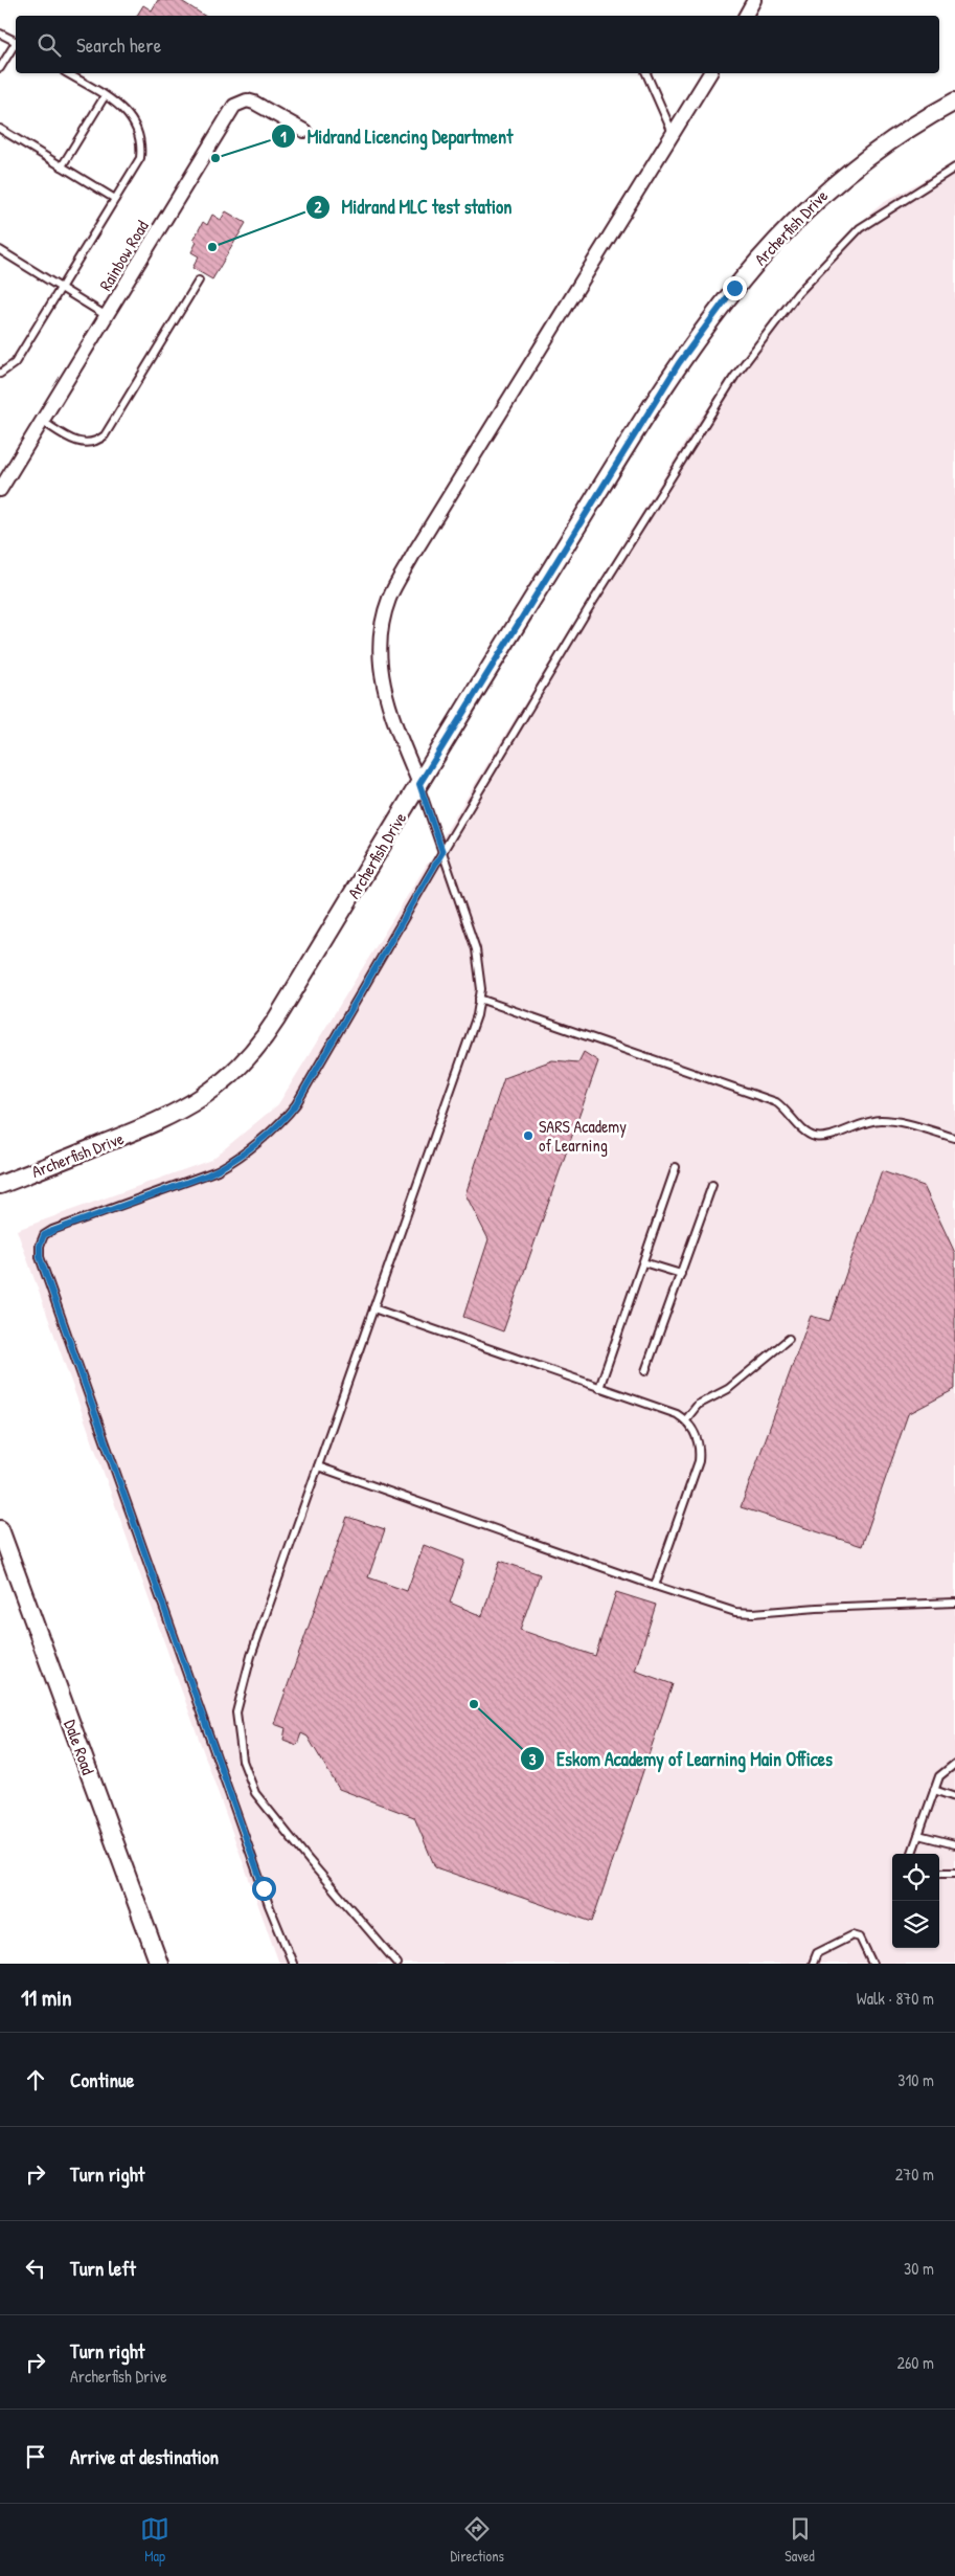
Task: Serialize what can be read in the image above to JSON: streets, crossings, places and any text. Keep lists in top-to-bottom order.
{
  "streets": {
    "street": ["Archerfish Drive", "Rainbow Road", "Dale Road"]
  },
  "places": [
    "Midrand Licencing Department",
    "Midrand MLC test station",
    "SARS Academy of Learning",
    "Eskom Academy of Learning Main Offices"
  ],
  "page": {
    "search": "Search here",
    "heading": ["11 min", "Walk · 870 m"],
    "list": [
      ["Continue", "310 m"],
      ["Turn right", "270 m"],
      ["Turn left", "30 m"],
      ["Turn right", "Archerfish Drive", "260 m"],
      "Arrive at destination"
    ],
    "nav": ["Map", "Directions", "Saved"]
  }
}
